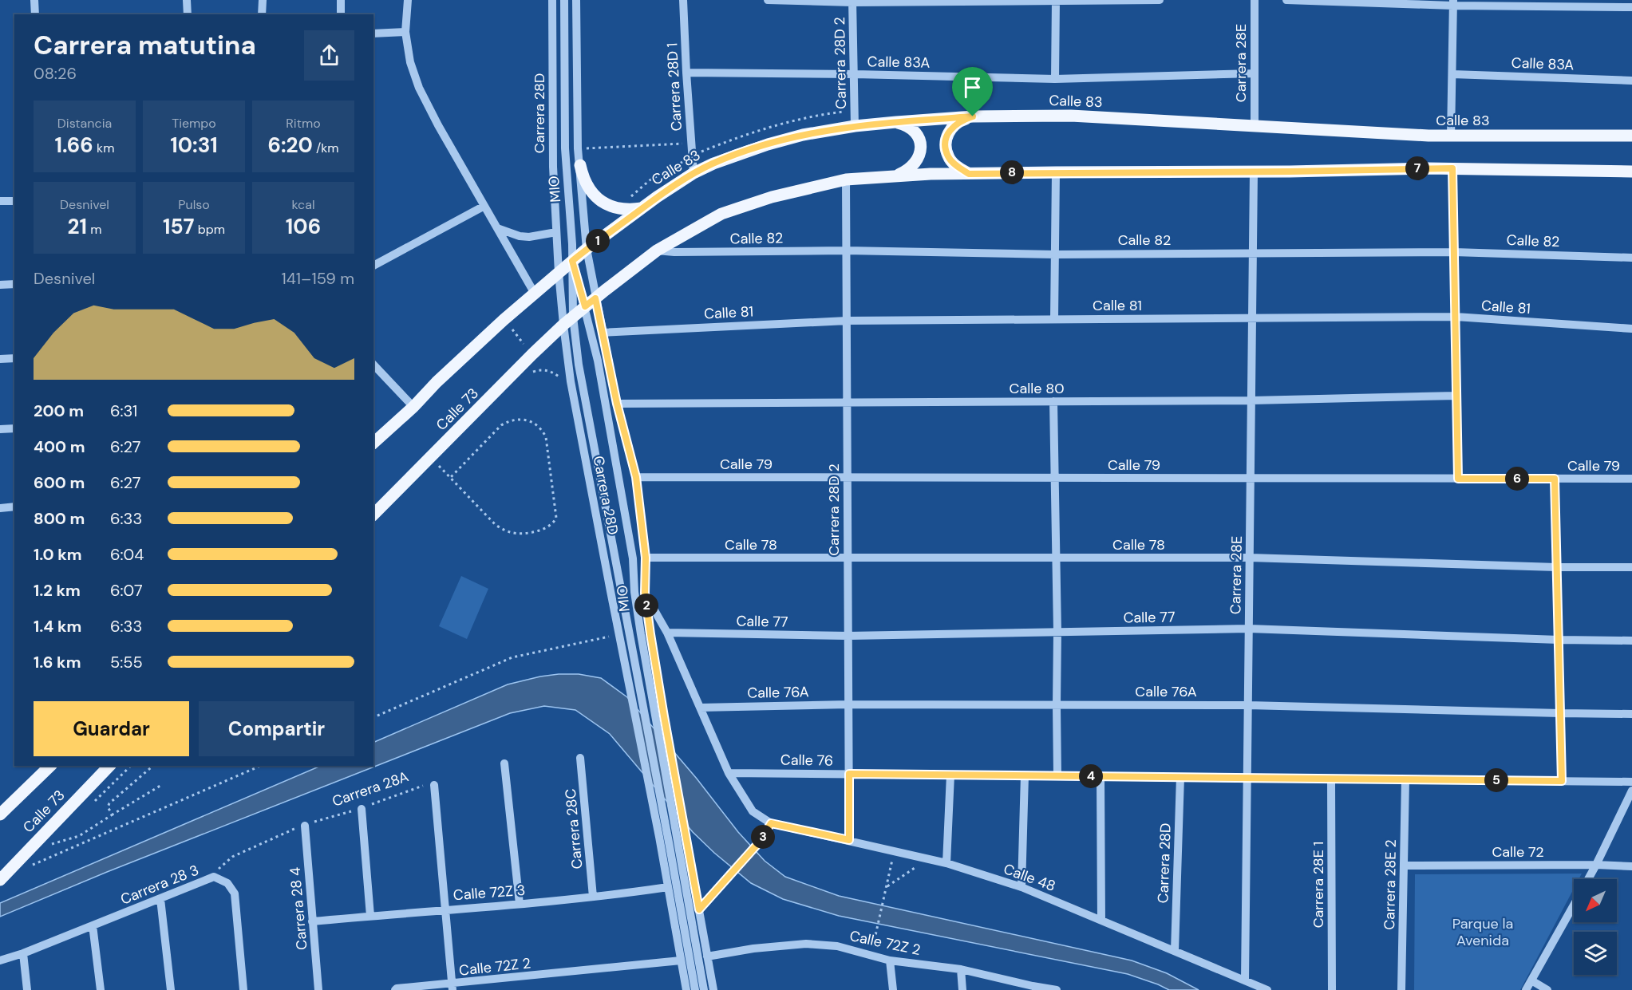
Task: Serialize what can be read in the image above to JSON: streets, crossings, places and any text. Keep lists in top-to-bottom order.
{
  "streets": {
    "main road": ["Calle 83", "Calle 73"],
    "street": [
      "Calle 83A",
      "Carrera 28D 2",
      "Carrera 28E",
      "Carrera 28D 1",
      "Carrera 28D",
      "MIO",
      "Calle 82",
      "Calle 81",
      "Calle 80",
      "Calle 79",
      "Calle 78",
      "Calle 77",
      "Calle 76A",
      "Calle 76",
      "Carrera 28C",
      "Calle 72",
      "Calle 48",
      "Carrera 28 3",
      "Carrera 28E 1",
      "Carrera 28E 2",
      "Calle 72Z 3",
      "Carrera 28 4",
      "Calle 72Z 2"
    ],
    "path": ["Carrera 28A"]
  },
  "crossings": [
    ["Calle 83A", "Carrera 28D 2"],
    ["Calle 83A", "Carrera 28E"],
    ["Calle 83A", "Carrera 28D 1"],
    ["Carrera 28D 2", "Calle 83"],
    ["Carrera 28D 2", "Calle 82"],
    ["Carrera 28D 2", "Calle 81"],
    ["Carrera 28D 2", "Calle 80"],
    ["Carrera 28D 2", "Calle 79"],
    ["Carrera 28D 2", "Calle 78"],
    ["Carrera 28D 2", "Calle 77"],
    ["Carrera 28D 2", "Calle 76A"],
    ["Carrera 28D 2", "Calle 76"],
    ["Carrera 28D 2", "Calle 48"],
    ["Carrera 28E", "Calle 83"],
    ["Carrera 28E", "Calle 82"],
    ["Carrera 28E", "Calle 81"],
    ["Carrera 28E", "Calle 80"],
    ["Carrera 28E", "Calle 79"],
    ["Carrera 28E", "Calle 78"],
    ["Carrera 28E", "Calle 77"],
    ["Carrera 28E", "Calle 76A"],
    ["Carrera 28E", "Calle 76"],
    ["Carrera 28E", "Calle 48"],
    ["Carrera 28D 1", "Calle 83"],
    ["Calle 83", "Carrera 28D"],
    ["Calle 83", "MIO"],
    ["Carrera 28D", "MIO"],
    ["Carrera 28D", "Calle 81"],
    ["Carrera 28D", "Calle 80"],
    ["Carrera 28D", "Calle 73"],
    ["Carrera 28D", "Calle 79"],
    ["Carrera 28D", "Calle 78"],
    ["Carrera 28D", "Calle 76"],
    ["Carrera 28D", "Calle 48"],
    ["Carrera 28D", "Calle 72Z 3"],
    ["Carrera 28D", "Calle 72Z 2"],
    ["MIO", "Calle 73"],
    ["Calle 76", "Carrera 28E 1"],
    ["Calle 76", "Carrera 28E 2"],
    ["Carrera 28A", "Carrera 28 3"],
    ["Carrera 28A", "Carrera 28 4"],
    ["Carrera 28C", "Calle 72Z 3"],
    ["Calle 72", "Carrera 28E 2"],
    ["Calle 72Z 3", "Carrera 28 4"]
  ],
  "parks": ["Parque la Avenida"],
  "north": "bottom left",
  "page": {
    "heading": ["Carrera matutina", "08:26"],
    "stats": [
      ["Distancia", "1.66 km"],
      ["Tiempo", "10:31"],
      ["Ritmo", "6:20 /km"],
      ["Desnivel", "21 m"],
      ["Pulso", "157 bpm"],
      ["kcal", "106"]
    ],
    "pins": [
      "7",
      "8",
      "1",
      "6",
      "2",
      "4",
      "5",
      "3"
    ],
    "chart": ["Desnivel", "141–159 m"],
    "list": [
      {
        "name": "200 m",
        "note": "6:31"
      },
      {
        "name": "400 m",
        "note": "6:27"
      },
      {
        "name": "600 m",
        "note": "6:27"
      },
      {
        "name": "800 m",
        "note": "6:33"
      },
      {
        "name": "1.0 km",
        "note": "6:04"
      },
      {
        "name": "1.2 km",
        "note": "6:07"
      },
      {
        "name": "1.4 km",
        "note": "6:33"
      },
      {
        "name": "1.6 km",
        "note": "5:55"
      }
    ],
    "buttons": ["Guardar", "Compartir"]
  }
}
